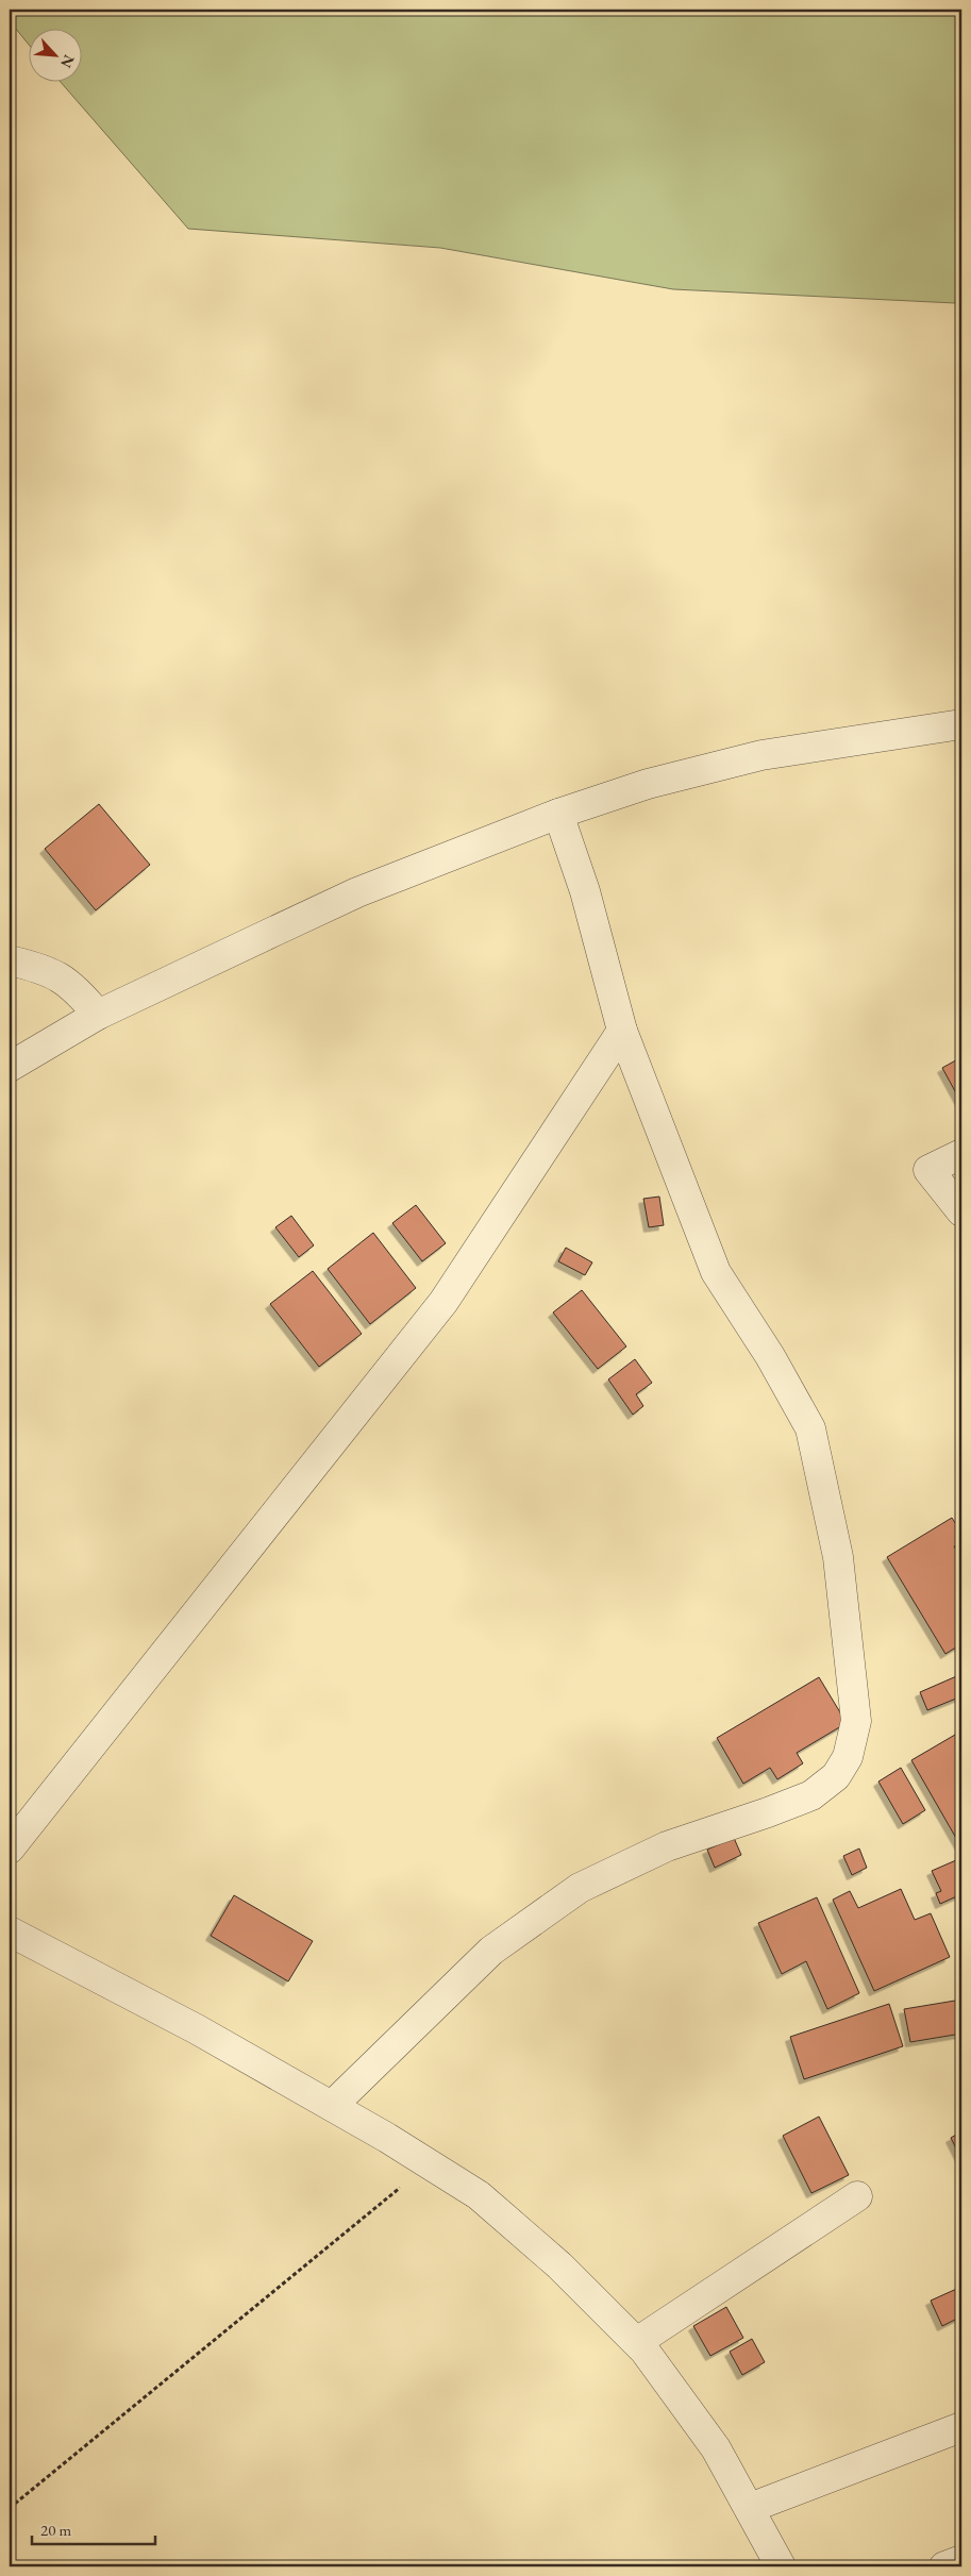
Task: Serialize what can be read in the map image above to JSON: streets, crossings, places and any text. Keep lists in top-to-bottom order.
{
  "scale_bar": "20 m",
  "north": "bottom right"
}
